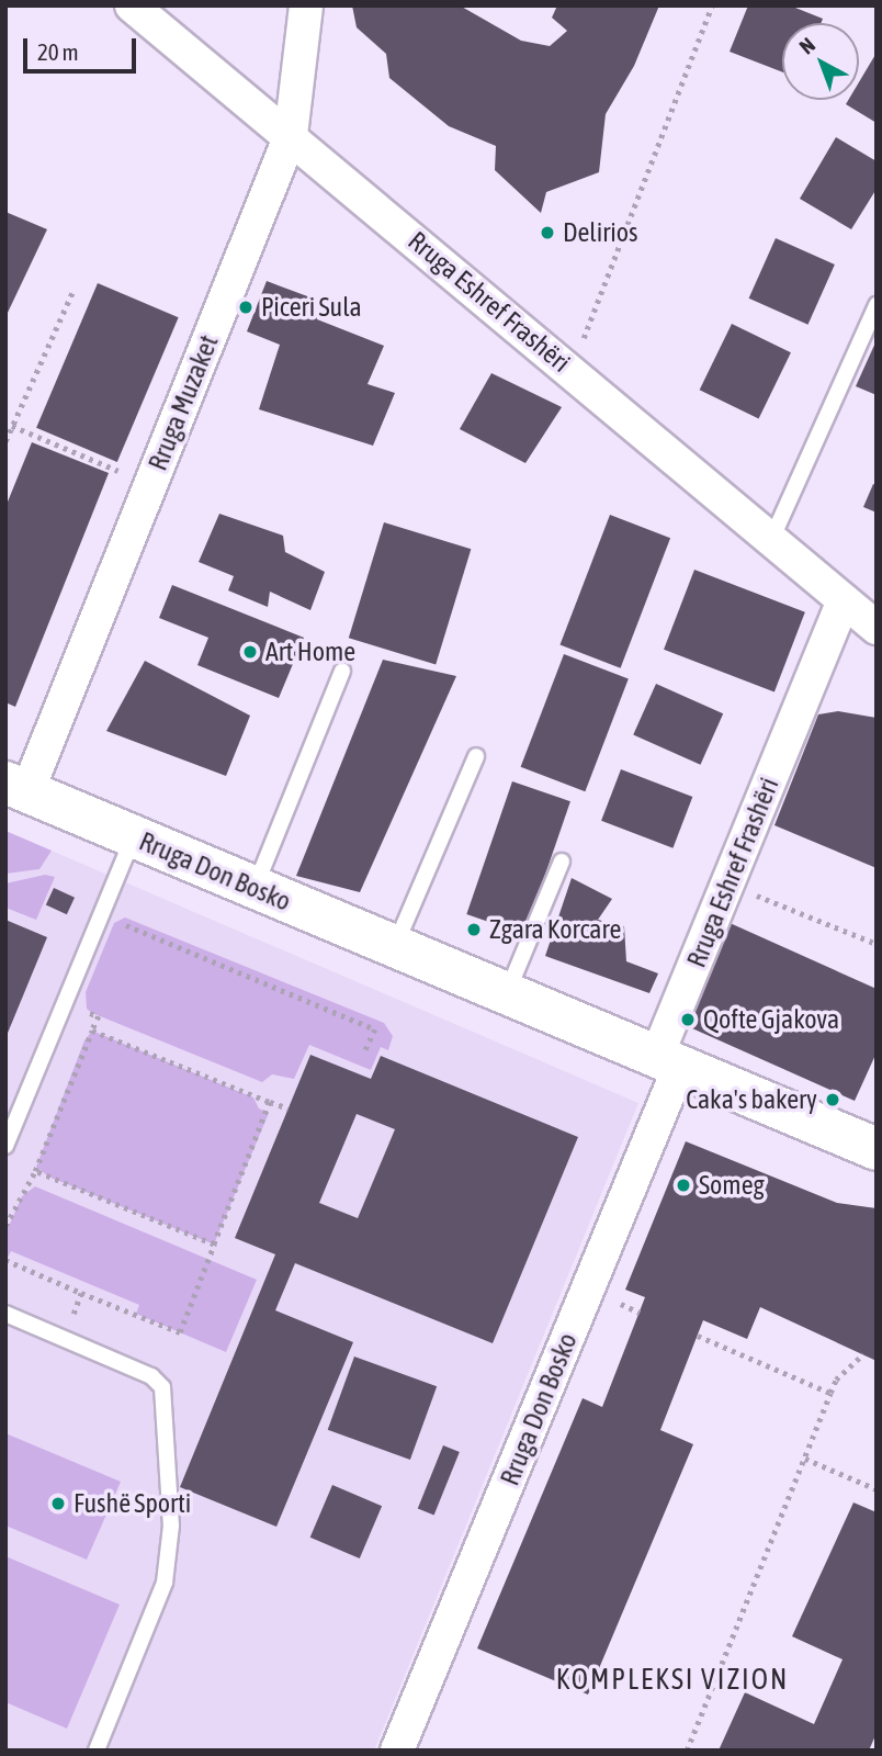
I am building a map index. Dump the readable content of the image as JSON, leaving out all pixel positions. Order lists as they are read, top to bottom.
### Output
{
  "streets": {
    "main road": ["Rruga Don Bosko"],
    "street": ["Rruga Eshref Frashëri", "Rruga Muzaket"]
  },
  "crossings": [
    ["Rruga Eshref Frashëri", "Rruga Muzaket"],
    ["Rruga Eshref Frashëri", "Rruga Don Bosko"],
    ["Rruga Muzaket", "Rruga Don Bosko"]
  ],
  "districts": ["KOMPLEKSI VIZION"],
  "places": [
    "Delirios",
    "Piceri Sula",
    "Art Home",
    "Zgara Korcare",
    "Qofte Gjakova",
    "Caka's bakery",
    "Someg",
    "Fushë Sporti"
  ],
  "scale_bar": "20 m",
  "north": "top left"
}
